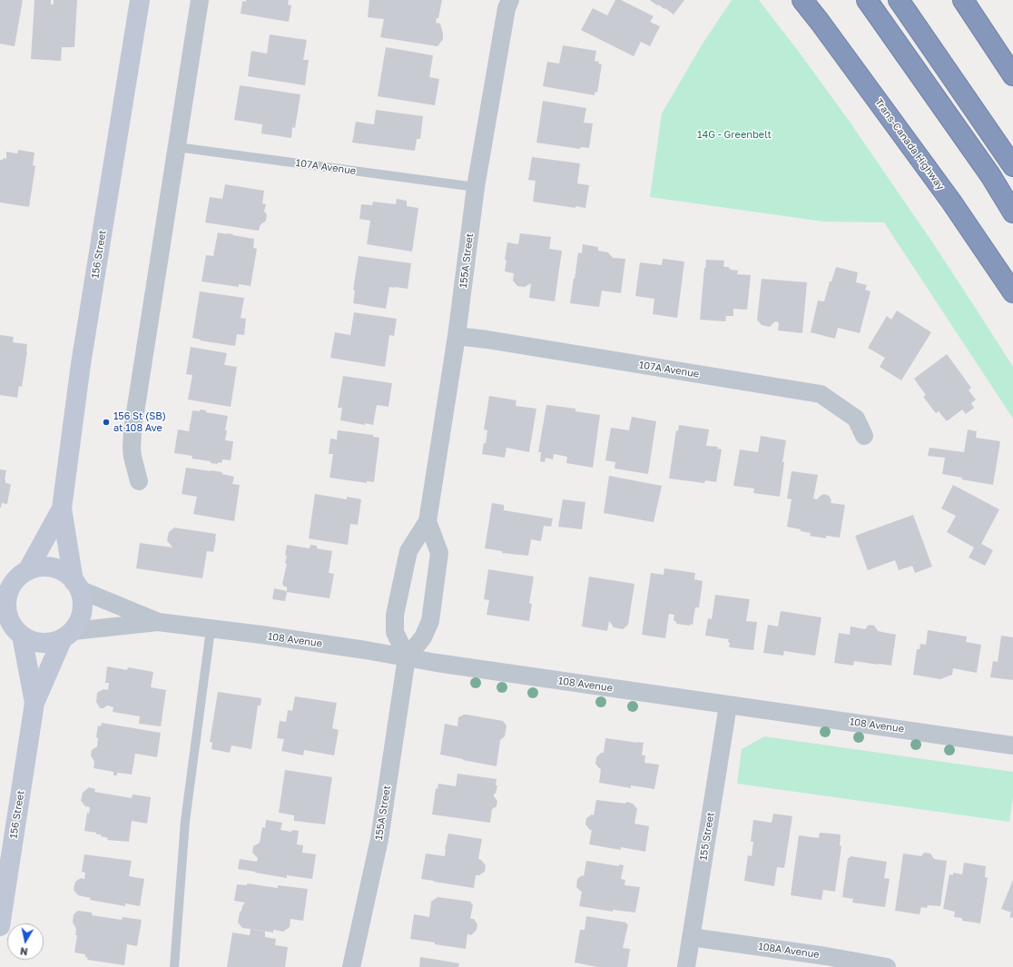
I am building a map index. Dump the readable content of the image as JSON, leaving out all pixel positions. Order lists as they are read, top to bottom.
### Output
{
  "streets": {
    "highway": ["Trans-Canada Highway"],
    "street": [
      "107A Avenue",
      "156 Street",
      "155A Street",
      "108 Avenue",
      "155 Street",
      "108A Avenue"
    ]
  },
  "crossings": [
    ["107A Avenue", "155A Street"],
    ["156 Street", "108 Avenue"],
    ["155A Street", "108 Avenue"],
    ["108 Avenue", "155 Street"],
    ["155 Street", "108A Avenue"]
  ],
  "parks": ["14G - Greenbelt"],
  "places": ["156 St (SB) at 108 Ave"],
  "north": "bottom"
}
